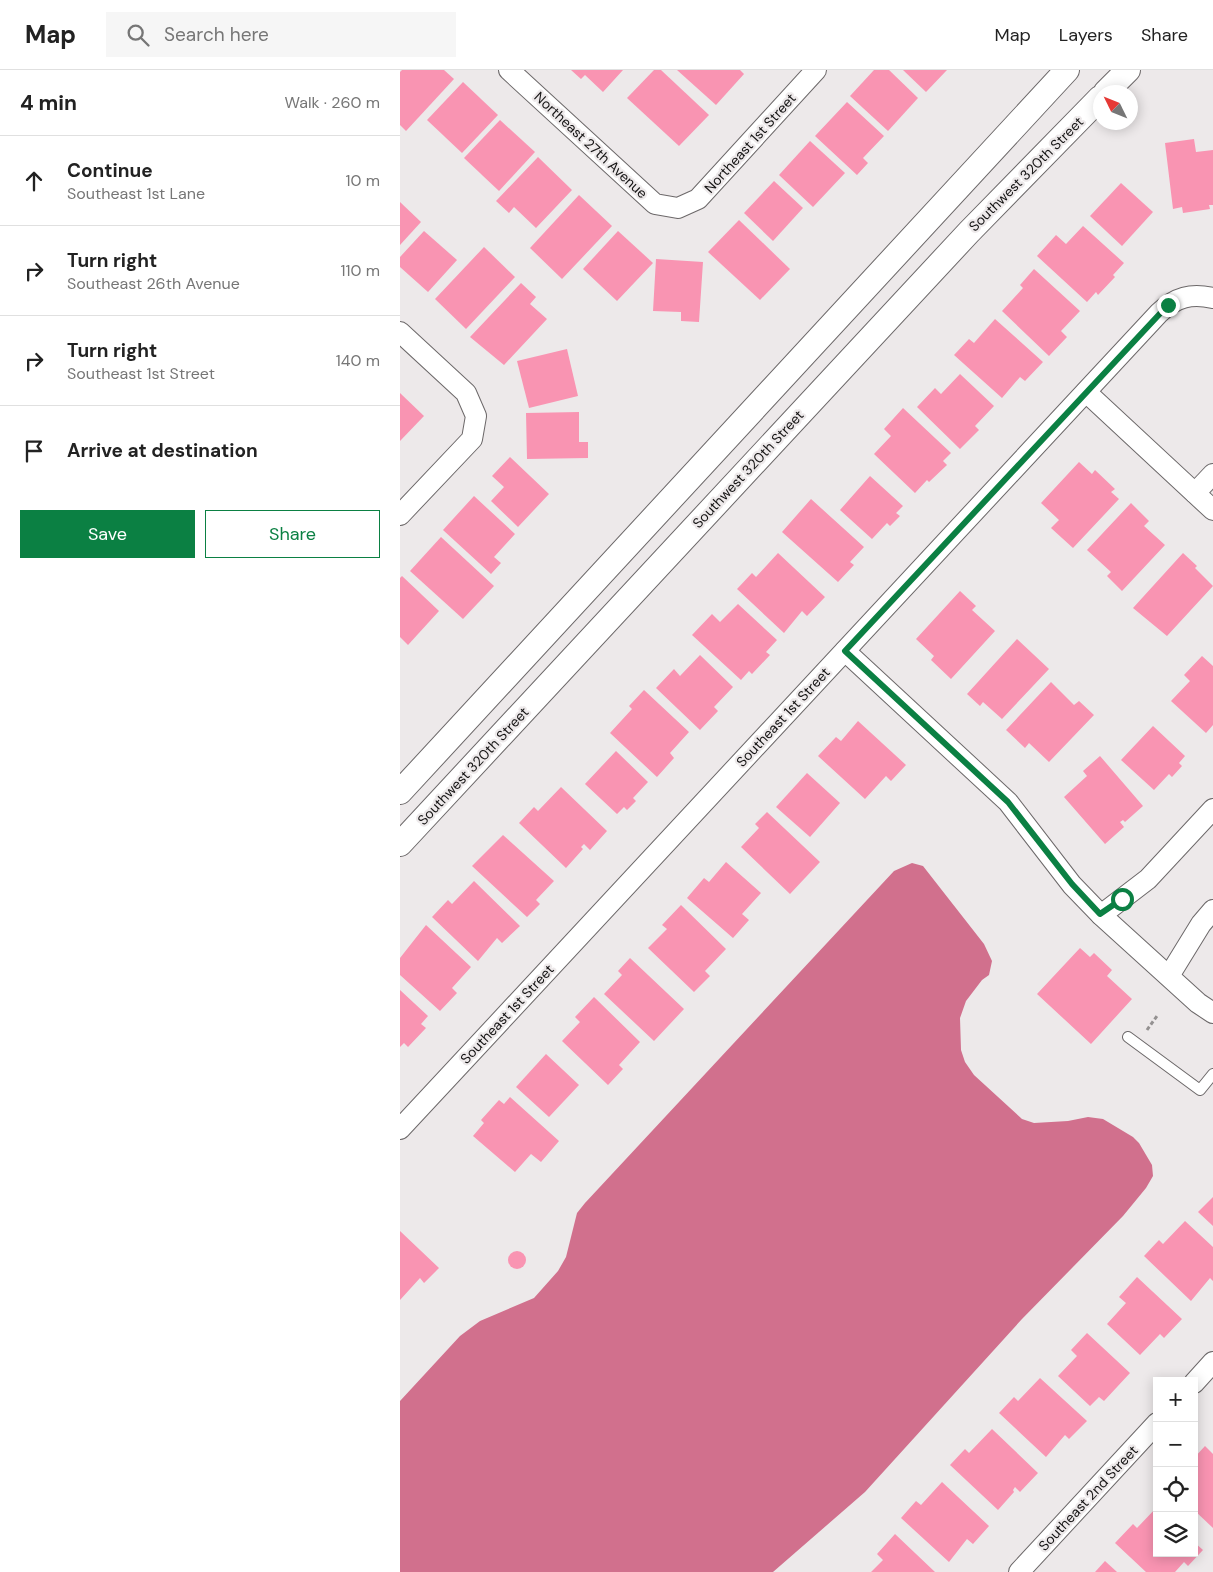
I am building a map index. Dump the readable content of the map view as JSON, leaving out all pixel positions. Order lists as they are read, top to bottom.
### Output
{
  "streets": {
    "street": [
      "Northeast 1st Street",
      "Northeast 27th Avenue",
      "Southwest 320th Street",
      "Southeast 1st Street",
      "Southeast 2nd Street"
    ]
  },
  "crossings": [
    ["Northeast 1st Street", "Northeast 27th Avenue"]
  ],
  "north": "top left",
  "page": {
    "header": "Map",
    "search": "Search here",
    "nav": ["Map", "Layers", "Share"],
    "heading": ["4 min", "Walk · 260 m"],
    "list": [
      ["Continue", "Southeast 1st Lane", "10 m"],
      ["Turn right", "Southeast 26th Avenue", "110 m"],
      ["Turn right", "Southeast 1st Street", "140 m"],
      "Arrive at destination"
    ],
    "buttons": ["Save", "Share"],
    "map_buttons": ["+", "−"]
  }
}
